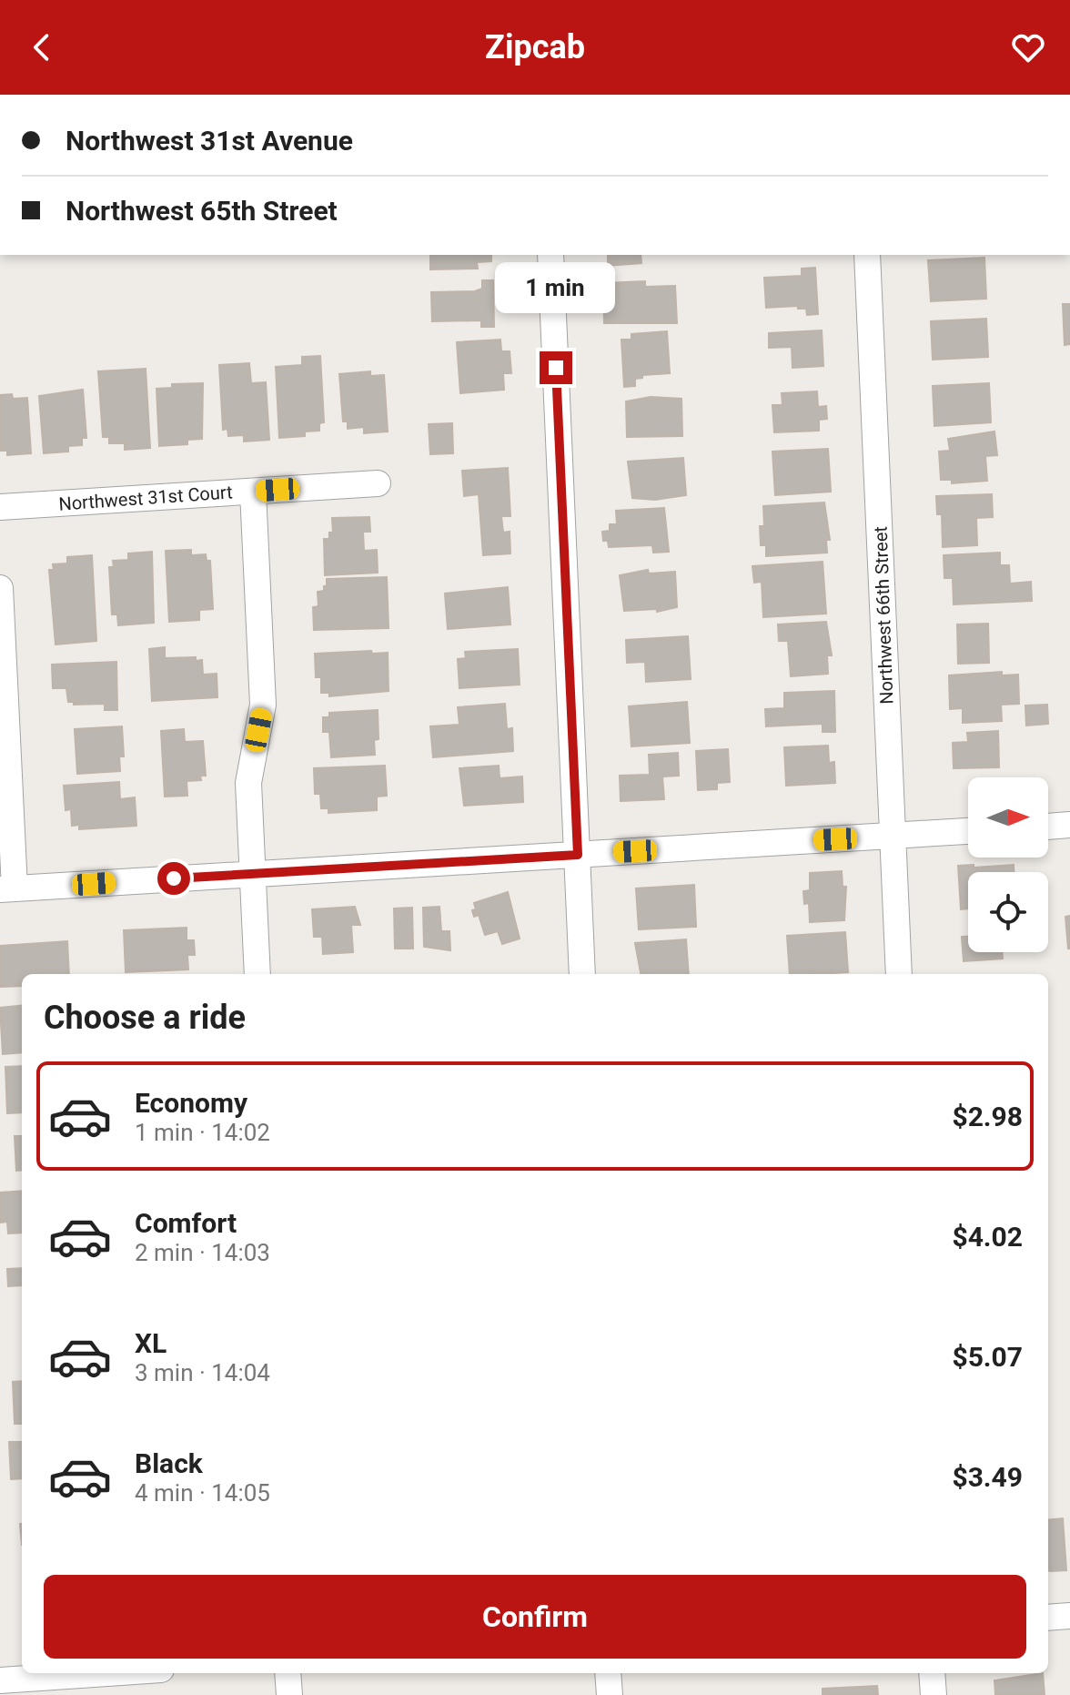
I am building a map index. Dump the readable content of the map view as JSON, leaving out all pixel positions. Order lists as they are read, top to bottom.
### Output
{
  "streets": {
    "street": ["Northwest 31st Court", "Northwest 66th Street"]
  },
  "north": "right",
  "page": {
    "header": "Zipcab",
    "banner": ["Northwest 31st Avenue", "Northwest 65th Street"],
    "bubble": "1 min",
    "heading": "Choose a ride",
    "list": [
      {
        "name": "Economy",
        "note": "1 min · 14:02",
        "value": "$2.98"
      },
      {
        "name": "Comfort",
        "note": "2 min · 14:03",
        "value": "$4.02"
      },
      {
        "name": "XL",
        "note": "3 min · 14:04",
        "value": "$5.07"
      },
      {
        "name": "Black",
        "note": "4 min · 14:05",
        "value": "$3.49"
      }
    ],
    "buttons": "Confirm"
  }
}
